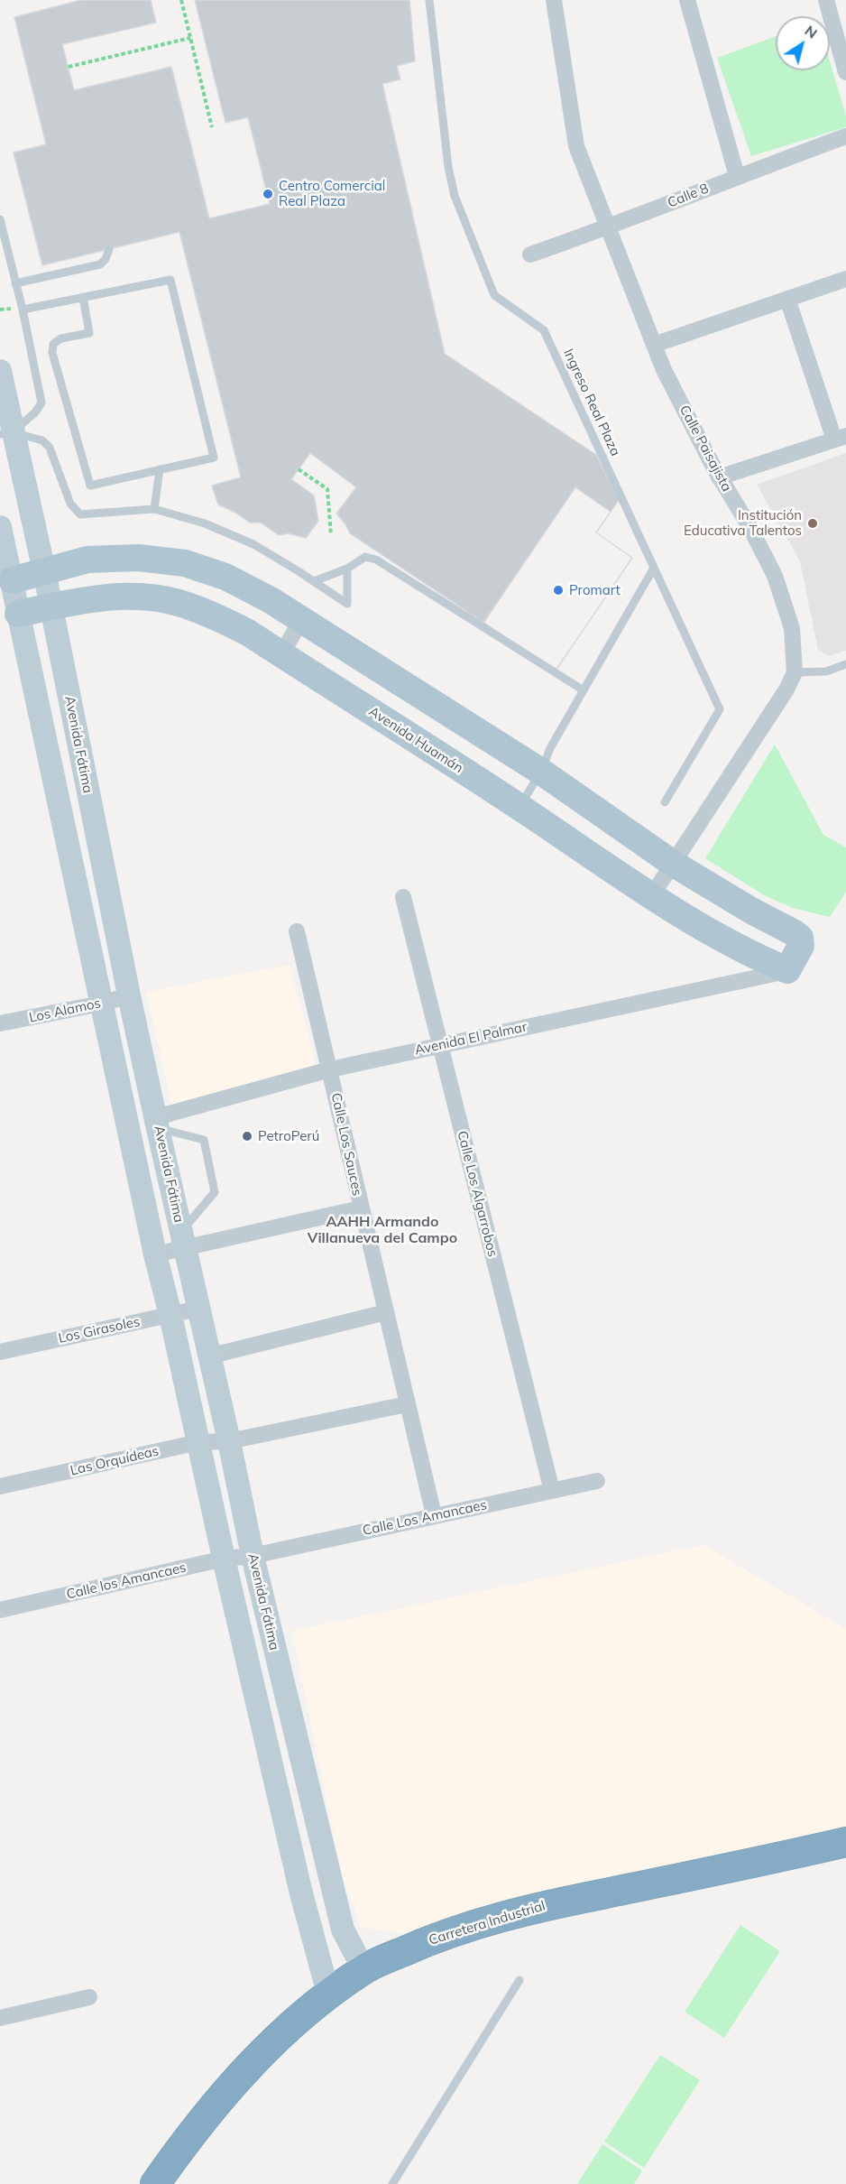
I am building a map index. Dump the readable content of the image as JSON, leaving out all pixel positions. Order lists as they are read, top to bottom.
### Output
{
  "streets": {
    "highway": ["Carretera Industrial"],
    "main road": ["Avenida Huamán", "Avenida Fátima"],
    "street": [
      "Calle 8",
      "Calle Paisajista",
      "Los Alamos",
      "Avenida El Palmar",
      "Calle Los Sauces",
      "Calle Los Algarrobos",
      "Los Girasoles",
      "Las Orquídeas",
      "Calle Los Amancaes",
      "Calle los Amancaes"
    ],
    "lane": ["Ingreso Real Plaza"]
  },
  "crossings": [
    ["Calle 8", "Calle Paisajista"],
    ["Calle Paisajista", "Avenida Huamán"],
    ["Avenida Huamán", "Avenida Fátima"],
    ["Avenida Huamán", "Avenida El Palmar"],
    ["Avenida Fátima", "Los Alamos"],
    ["Avenida Fátima", "Avenida El Palmar"],
    ["Avenida Fátima", "Los Girasoles"],
    ["Avenida Fátima", "Las Orquídeas"],
    ["Avenida Fátima", "Calle Los Amancaes"],
    ["Avenida Fátima", "Calle los Amancaes"],
    ["Avenida Fátima", "Carretera Industrial"],
    ["Avenida El Palmar", "Calle Los Sauces"],
    ["Avenida El Palmar", "Calle Los Algarrobos"],
    ["Calle Los Sauces", "Las Orquídeas"],
    ["Calle Los Sauces", "Calle Los Amancaes"],
    ["Calle Los Algarrobos", "Calle Los Amancaes"],
    ["Calle Los Amancaes", "Calle los Amancaes"]
  ],
  "districts": ["AAHH Armando Villanueva del Campo"],
  "places": [
    "Centro Comercial Real Plaza",
    "Institución Educativa Talentos",
    "Promart",
    "PetroPerú"
  ],
  "north": "top right"
}
